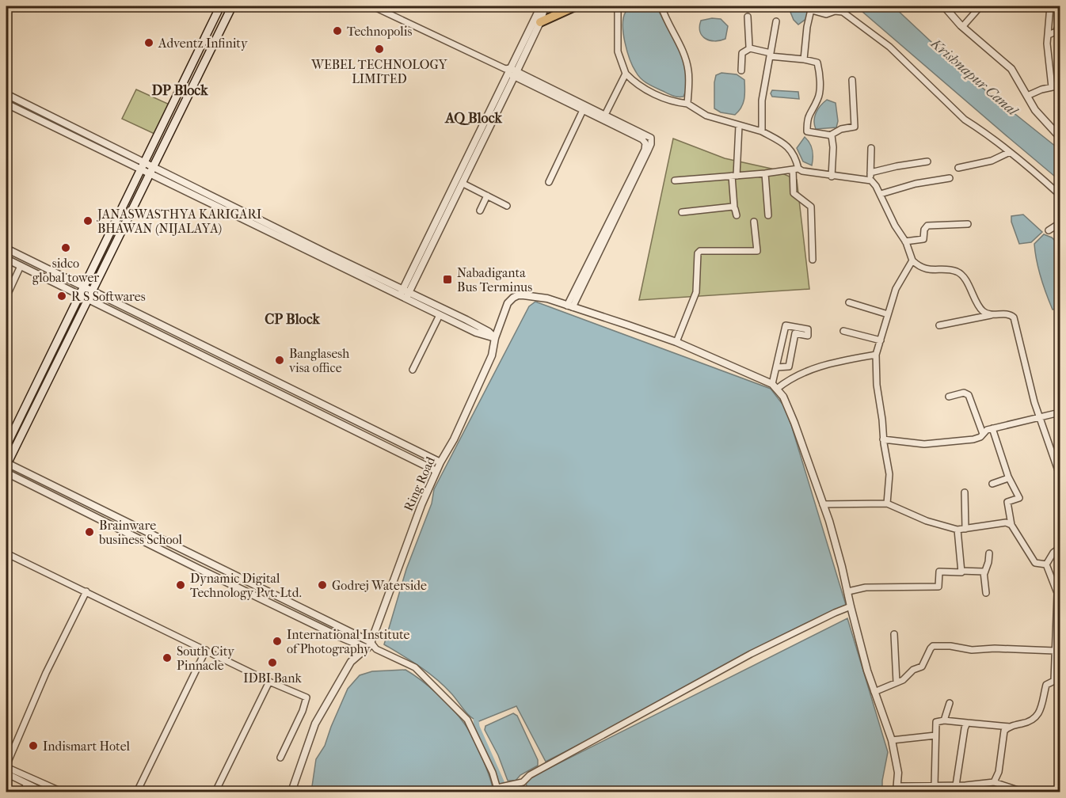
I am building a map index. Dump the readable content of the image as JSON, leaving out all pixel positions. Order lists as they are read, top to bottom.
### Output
{
  "streets": {
    "street": ["Ring Road"]
  },
  "districts": ["DP Block", "AQ Block", "CP Block"],
  "water": ["Krishnapur Canal"],
  "places": {
    "other": [
      "Technopolis",
      "Adventz Infinity",
      "WEBEL TECHNOLOGY LIMITED",
      "JANASWASTHYA KARIGARI BHAWAN (NIJALAYA)",
      "sidco global tower",
      "R S Softwares",
      "Banglasesh visa office",
      "Brainware business School",
      "Dynamic Digital Technology Pvt. Ltd.",
      "Godrej Waterside",
      "International Institute of Photography",
      "South City Pinnacle",
      "IDBI Bank",
      "Indismart Hotel"
    ],
    "transit": ["Nabadiganta Bus Terminus"]
  }
}
